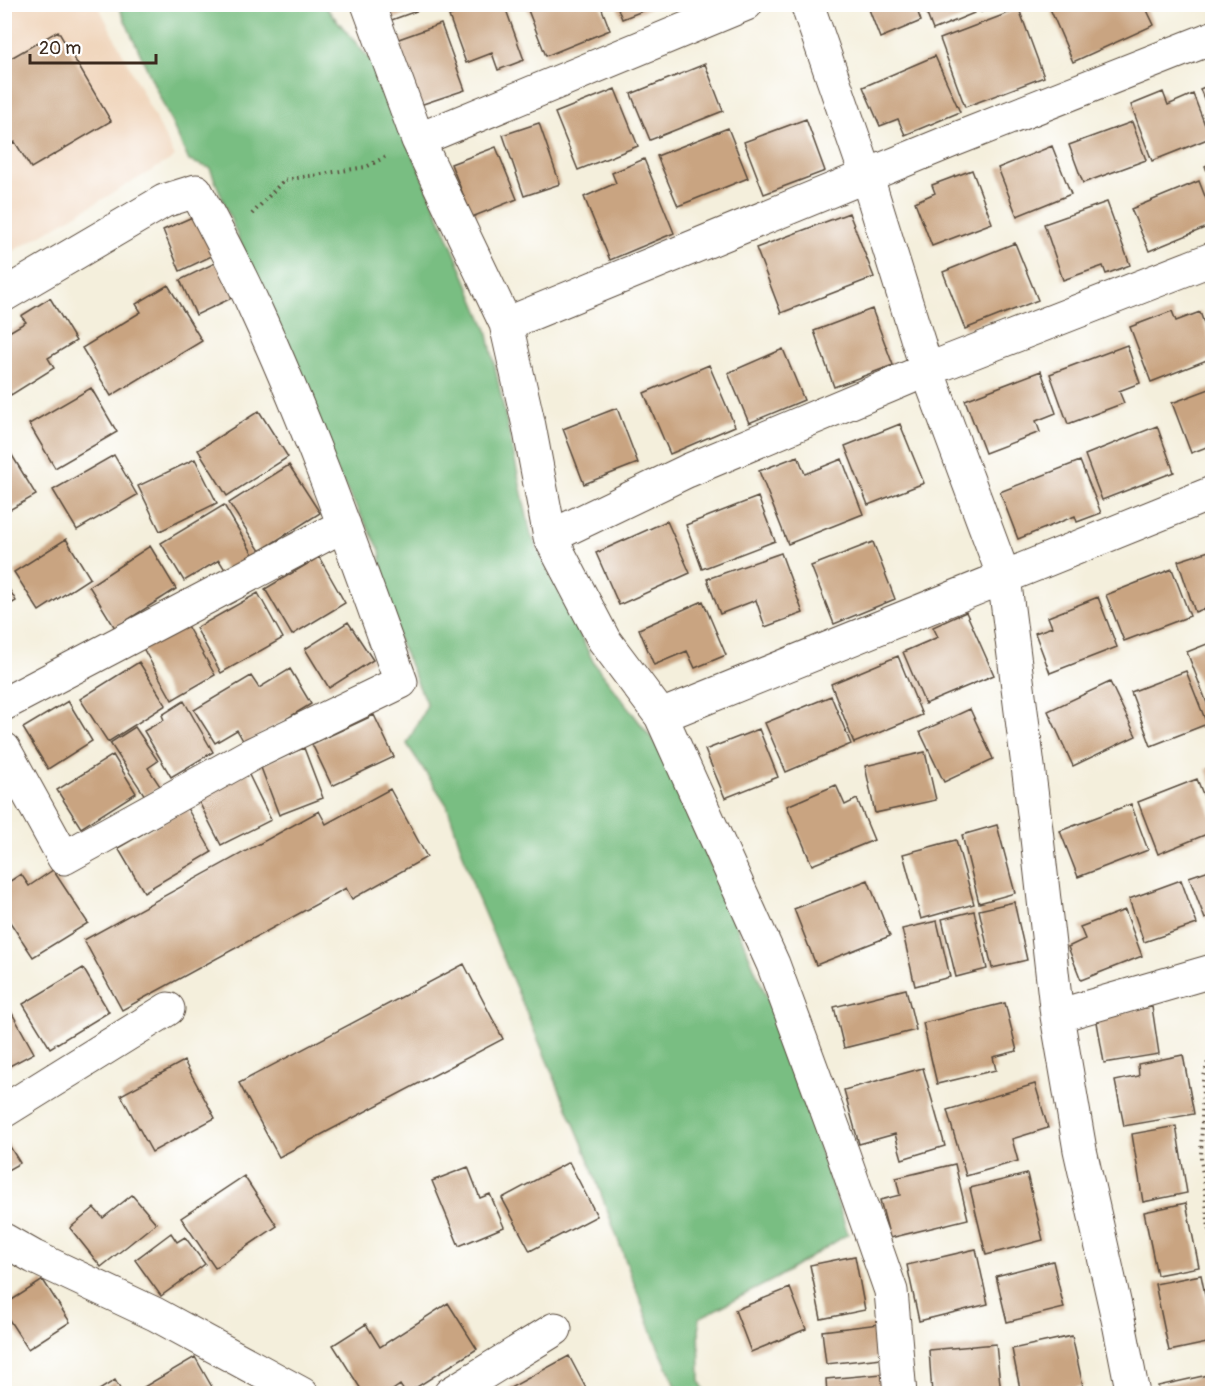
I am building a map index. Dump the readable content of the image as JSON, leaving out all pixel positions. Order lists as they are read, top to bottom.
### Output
{
  "scale_bar": "20 m"
}
